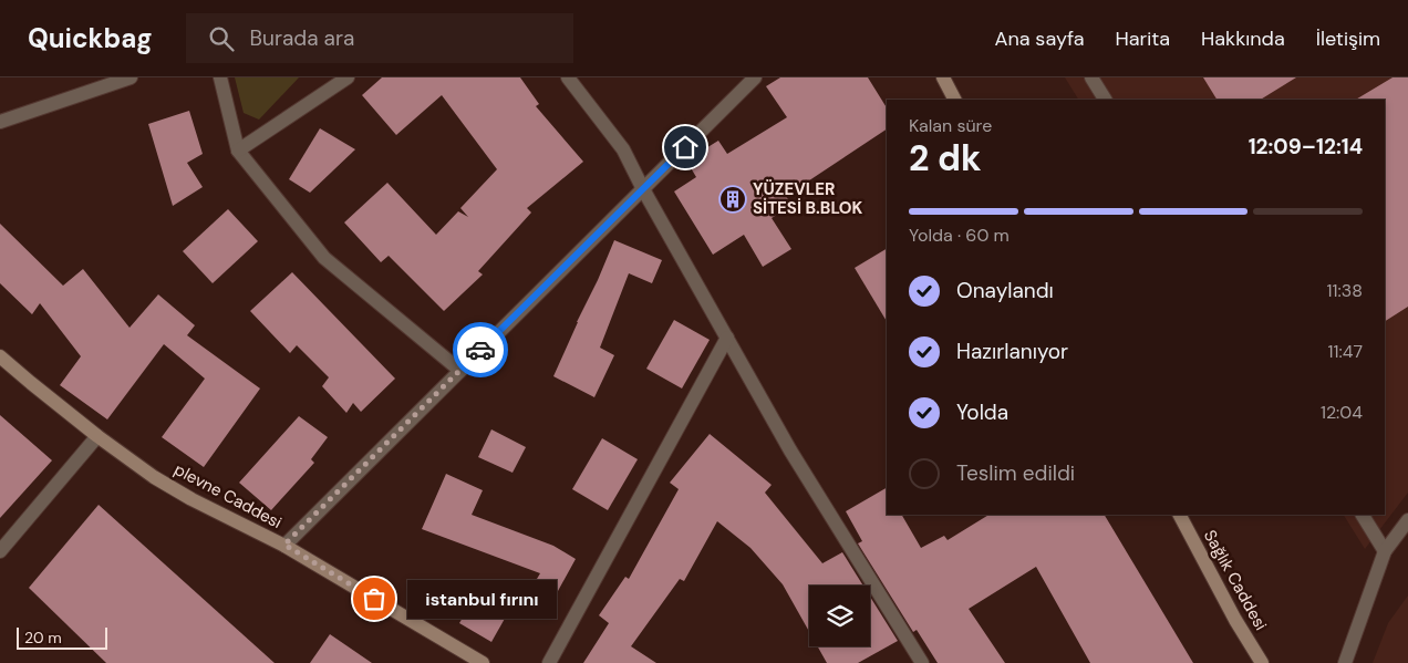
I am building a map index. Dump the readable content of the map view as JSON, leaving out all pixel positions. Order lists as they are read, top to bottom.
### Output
{
  "streets": {
    "street": ["plevne Caddesi", "Sağlık Caddesi"]
  },
  "places": {
    "building": ["YÜZEVLER SİTESİ B.BLOK"],
    "other": ["istanbul fırını"]
  },
  "scale_bar": "20 m",
  "page": {
    "header": "Quickbag",
    "search": "Burada ara",
    "nav": [
      "Ana sayfa",
      "Harita",
      "Hakkında",
      "İletişim"
    ],
    "heading": ["2 dk", "Kalan süre", "12:09–12:14"],
    "bar": "Yolda · 60 m",
    "list": [
      ["Onaylandı", "11:38"],
      ["Hazırlanıyor", "11:47"],
      ["Yolda", "12:04"],
      "Teslim edildi"
    ],
    "bubble": "istanbul fırını",
    "scale": "20 m"
  }
}
